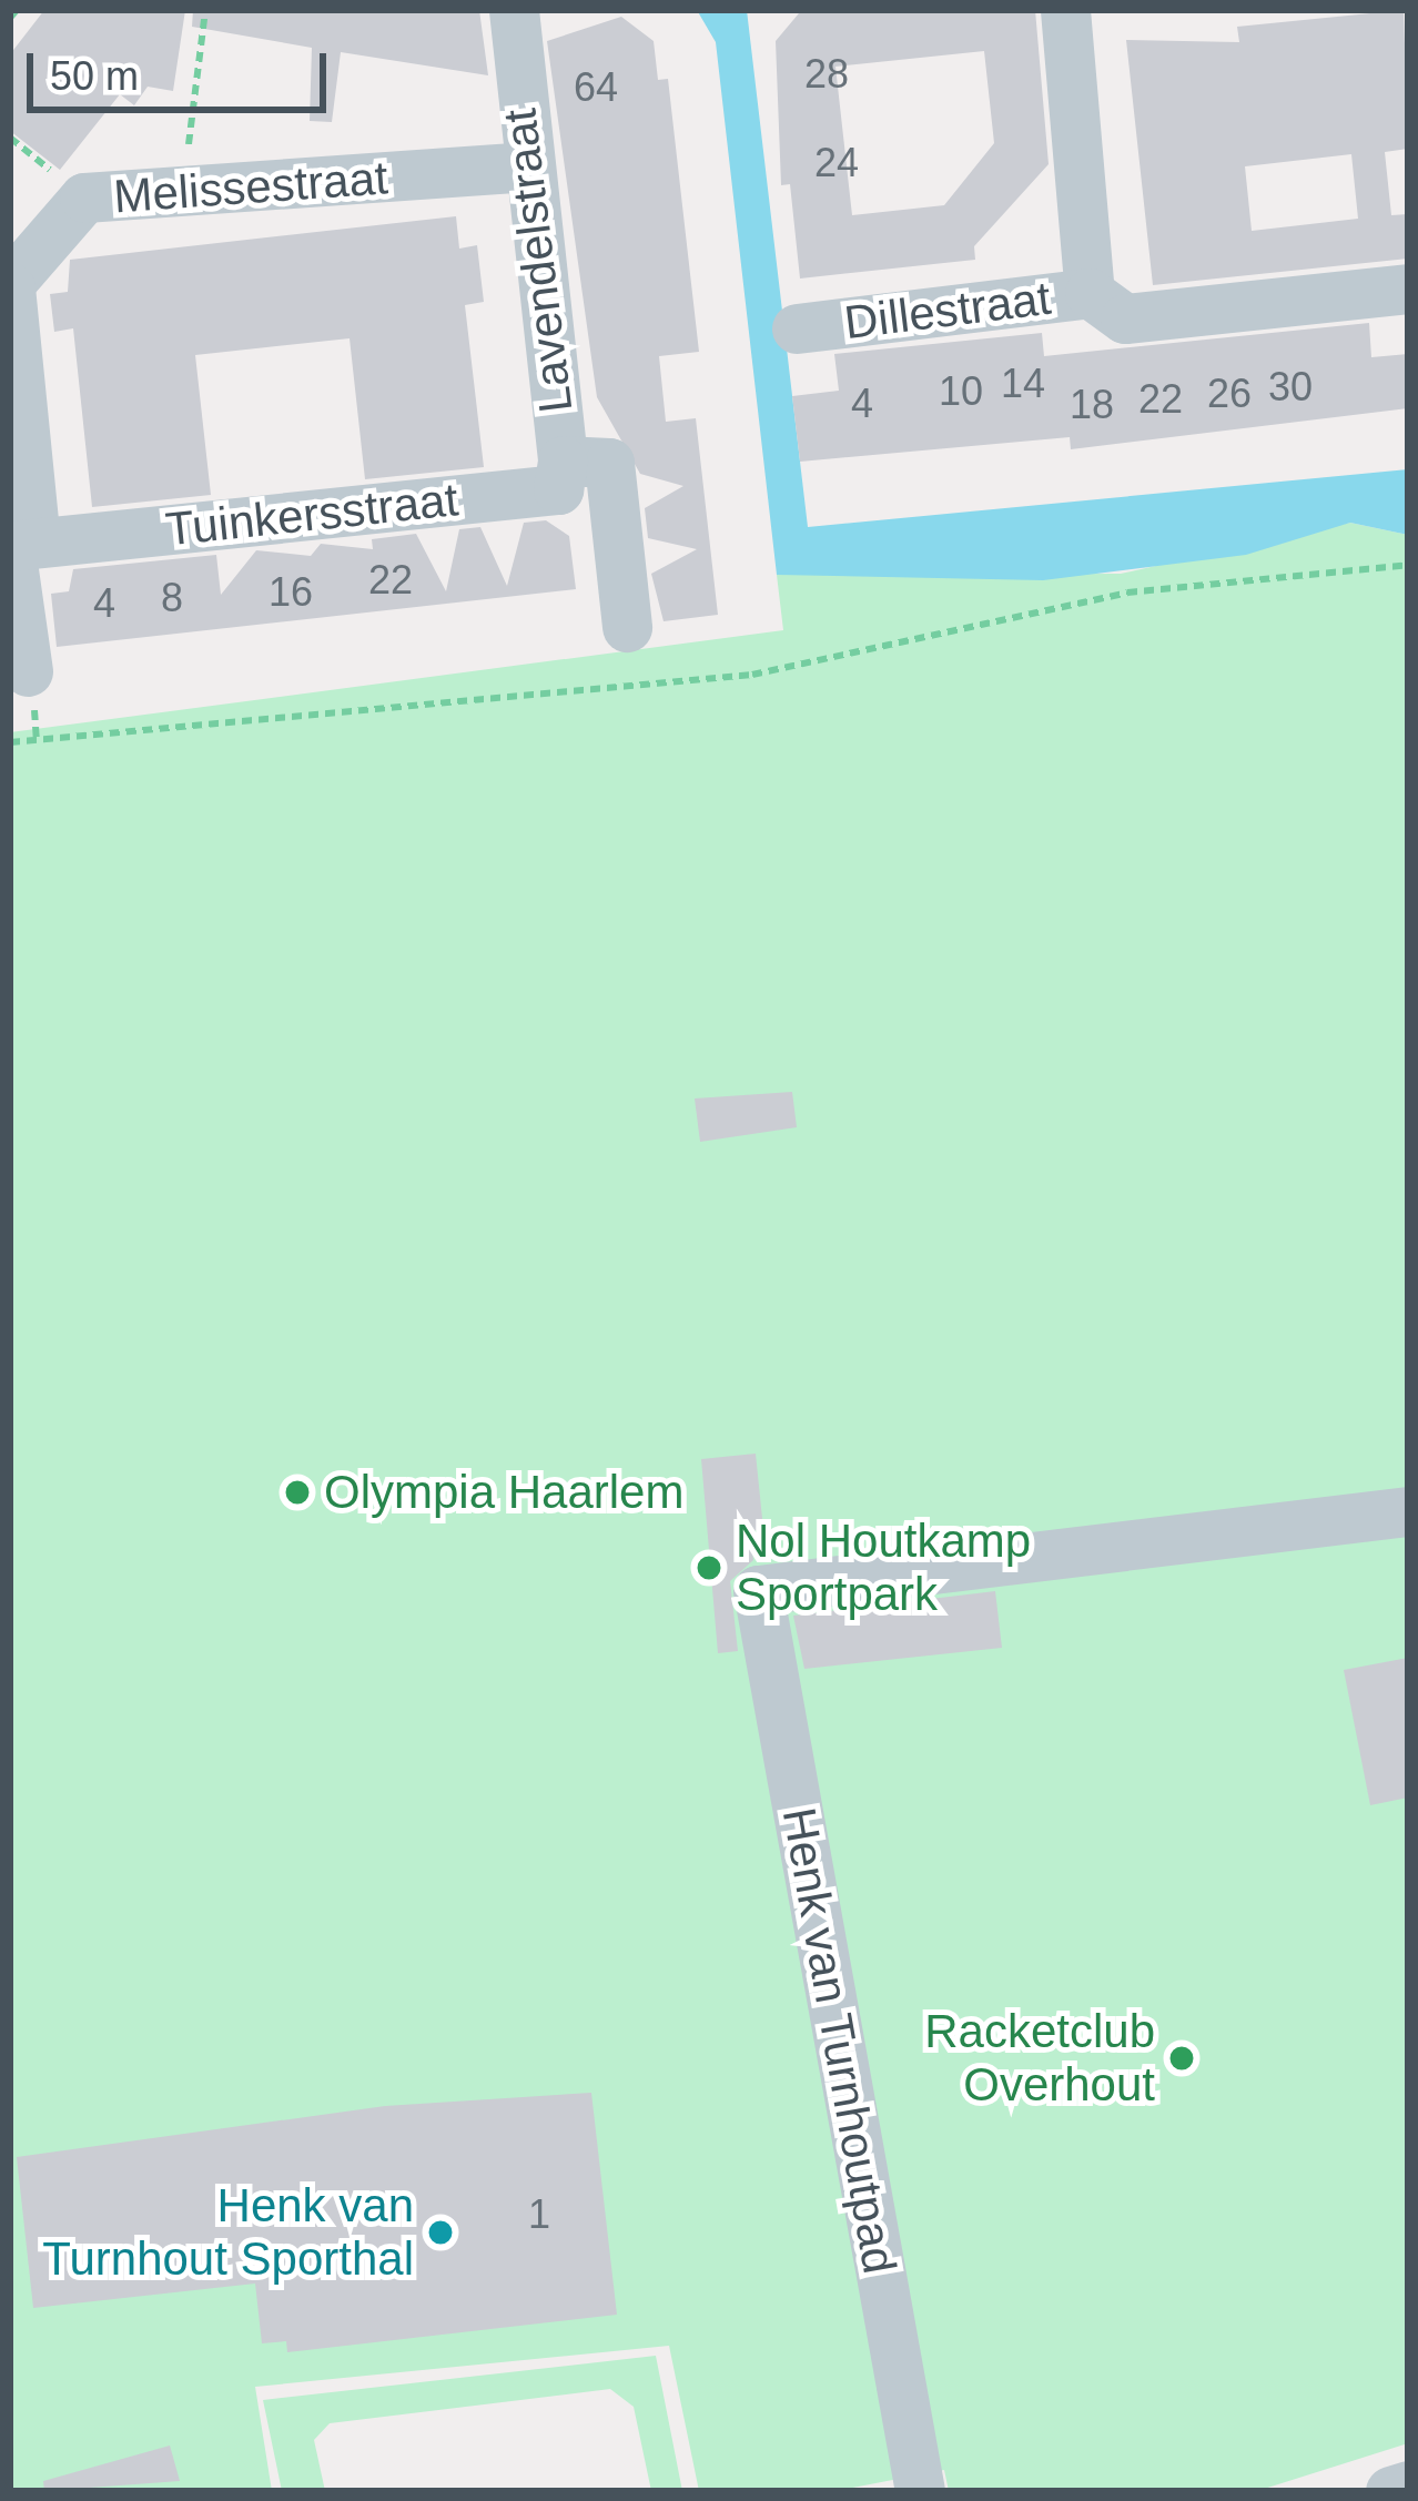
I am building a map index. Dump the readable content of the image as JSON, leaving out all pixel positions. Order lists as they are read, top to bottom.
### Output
{
  "streets": {
    "street": [
      "Melissestraat",
      "Lavendelstraat",
      "Dillestraat",
      "Tuinkersstraat",
      "Henk van Turnhoutpad"
    ]
  },
  "crossings": [
    ["Melissestraat", "Lavendelstraat"],
    ["Melissestraat", "Tuinkersstraat"],
    ["Lavendelstraat", "Tuinkersstraat"]
  ],
  "places": [
    "Olympia Haarlem",
    "Nol Houtkamp Sportpark",
    "Racketclub Overhout",
    "Henk van Turnhout Sporthal"
  ],
  "house_numbers": [
    "28",
    "64",
    "24",
    "14",
    "30",
    "10",
    "26",
    "22",
    "4",
    "18",
    "22",
    "16",
    "8",
    "4",
    "1"
  ],
  "scale_bar": "50 m"
}
